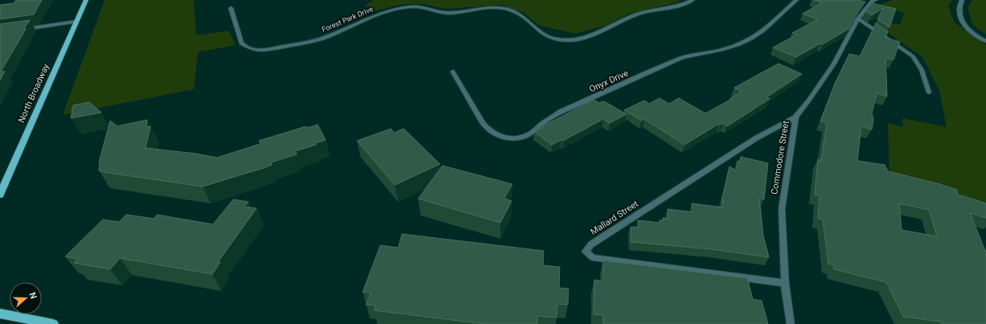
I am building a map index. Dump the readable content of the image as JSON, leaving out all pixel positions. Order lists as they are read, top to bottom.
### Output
{
  "streets": {
    "main road": ["North Broadway"],
    "street": [
      "Forest Park Drive",
      "Onyx Drive",
      "Commodore Street",
      "Mallard Street"
    ]
  },
  "crossings": [
    ["Commodore Street", "Mallard Street"]
  ],
  "north": "right"
}
